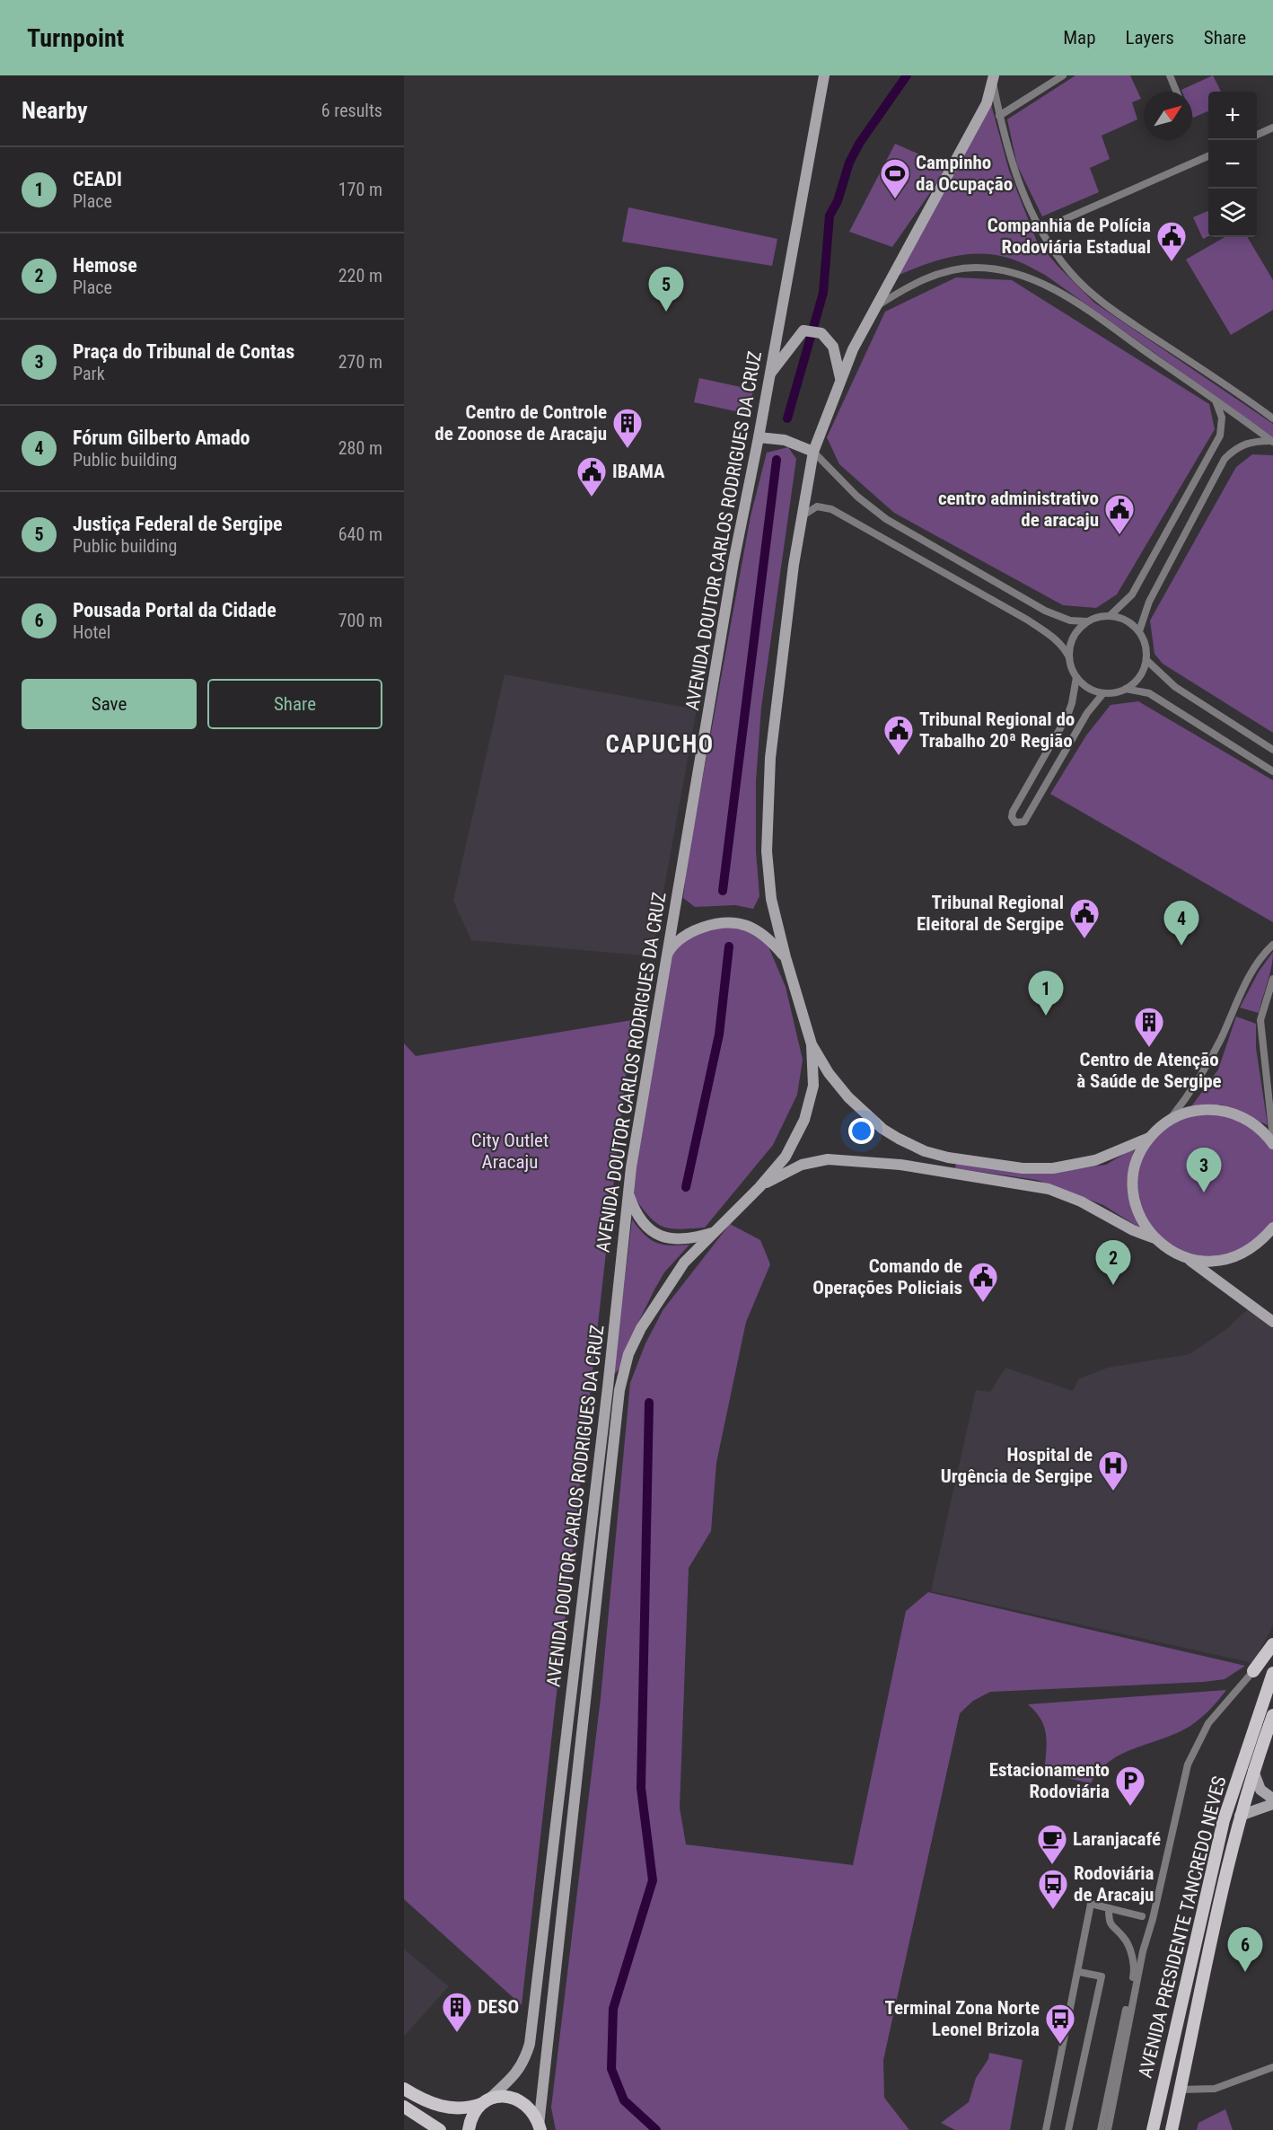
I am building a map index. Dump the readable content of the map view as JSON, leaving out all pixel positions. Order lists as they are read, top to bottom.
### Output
{
  "streets": {
    "main road": ["AVENIDA DOUTOR CARLOS RODRIGUES DA CRUZ", "AVENIDA PRESIDENTE TANCREDO NEVES"]
  },
  "districts": ["CAPUCHO"],
  "parks": ["City Outlet Aracaju"],
  "places": {
    "sports": ["Campinho da Ocupação"],
    "public building": [
      "Companhia de Polícia Rodoviária Estadual",
      "IBAMA",
      "centro administrativo de aracaju",
      "Tribunal Regional do Trabalho 20ª Região",
      "Tribunal Regional Eleitoral de Sergipe",
      "Comando de Operações Policiais"
    ],
    "building": ["Centro de Controle de Zoonose de Aracaju", "Centro de Atenção à Saúde de Sergipe", "DESO"],
    "hospital": ["Hospital de Urgência de Sergipe"],
    "parking": ["Estacionamento Rodoviária"],
    "cafe": ["Laranjacafé"],
    "bus stop": ["Rodoviária de Aracaju", "Terminal Zona Norte Leonel Brizola"]
  },
  "north": "top right",
  "page": {
    "header": "Turnpoint",
    "nav": ["Map", "Layers", "Share"],
    "heading": ["Nearby", "6 results"],
    "map_buttons": ["+", "−"],
    "list": [
      {
        "mark": "1",
        "name": "CEADI",
        "note": "Place",
        "value": "170 m"
      },
      {
        "mark": "2",
        "name": "Hemose",
        "note": "Place",
        "value": "220 m"
      },
      {
        "mark": "3",
        "name": "Praça do Tribunal de Contas",
        "note": "Park",
        "value": "270 m"
      },
      {
        "mark": "4",
        "name": "Fórum Gilberto Amado",
        "note": "Public building",
        "value": "280 m"
      },
      {
        "mark": "5",
        "name": "Justiça Federal de Sergipe",
        "note": "Public building",
        "value": "640 m"
      },
      {
        "mark": "6",
        "name": "Pousada Portal da Cidade",
        "note": "Hotel",
        "value": "700 m"
      }
    ],
    "pins": [
      "5",
      "4",
      "1",
      "3",
      "2",
      "6"
    ],
    "buttons": ["Save", "Share"]
  }
}
